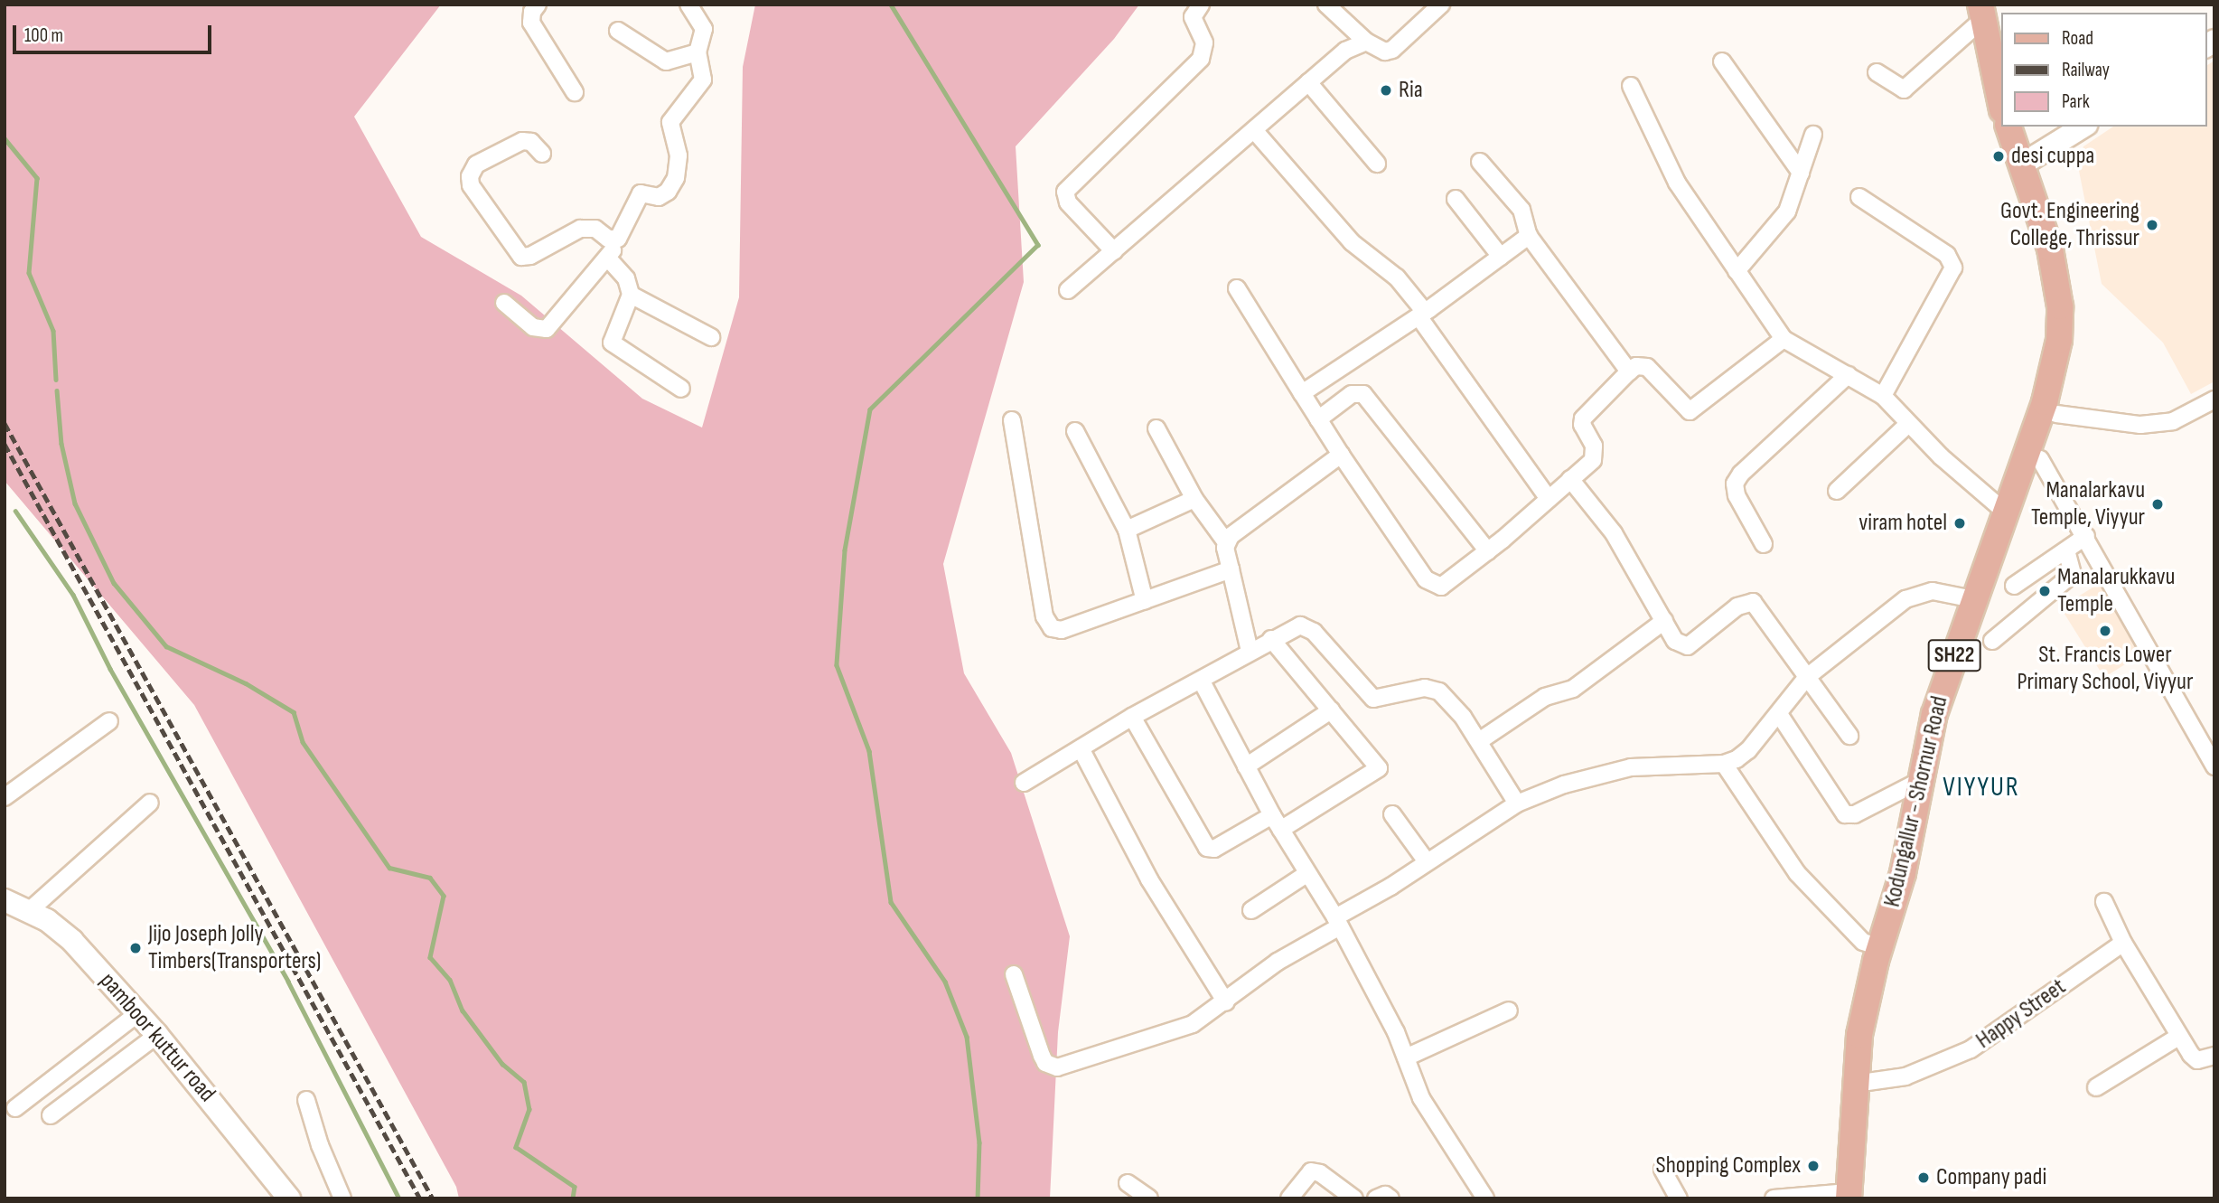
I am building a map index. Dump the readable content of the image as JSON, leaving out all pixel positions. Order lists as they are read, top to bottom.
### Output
{
  "streets": {
    "main road": ["SH22", "Kodungallur - Shornur Road", "pamboor kuttur road"],
    "street": ["Happy Street"]
  },
  "crossings": [
    ["Kodungallur - Shornur Road", "Happy Street"]
  ],
  "districts": ["VIYYUR"],
  "places": [
    "Ria",
    "desi cuppa",
    "Govt. Engineering College, Thrissur",
    "Manalarkavu Temple, Viyyur",
    "viram hotel",
    "Manalarukkavu Temple",
    "St. Francis Lower Primary School, Viyyur",
    "Jijo Joseph Jolly Timbers(Transporters)",
    "Shopping Complex",
    "Company padi"
  ],
  "legend": ["Road", "Railway", "Park"],
  "scale_bar": "100 m"
}
